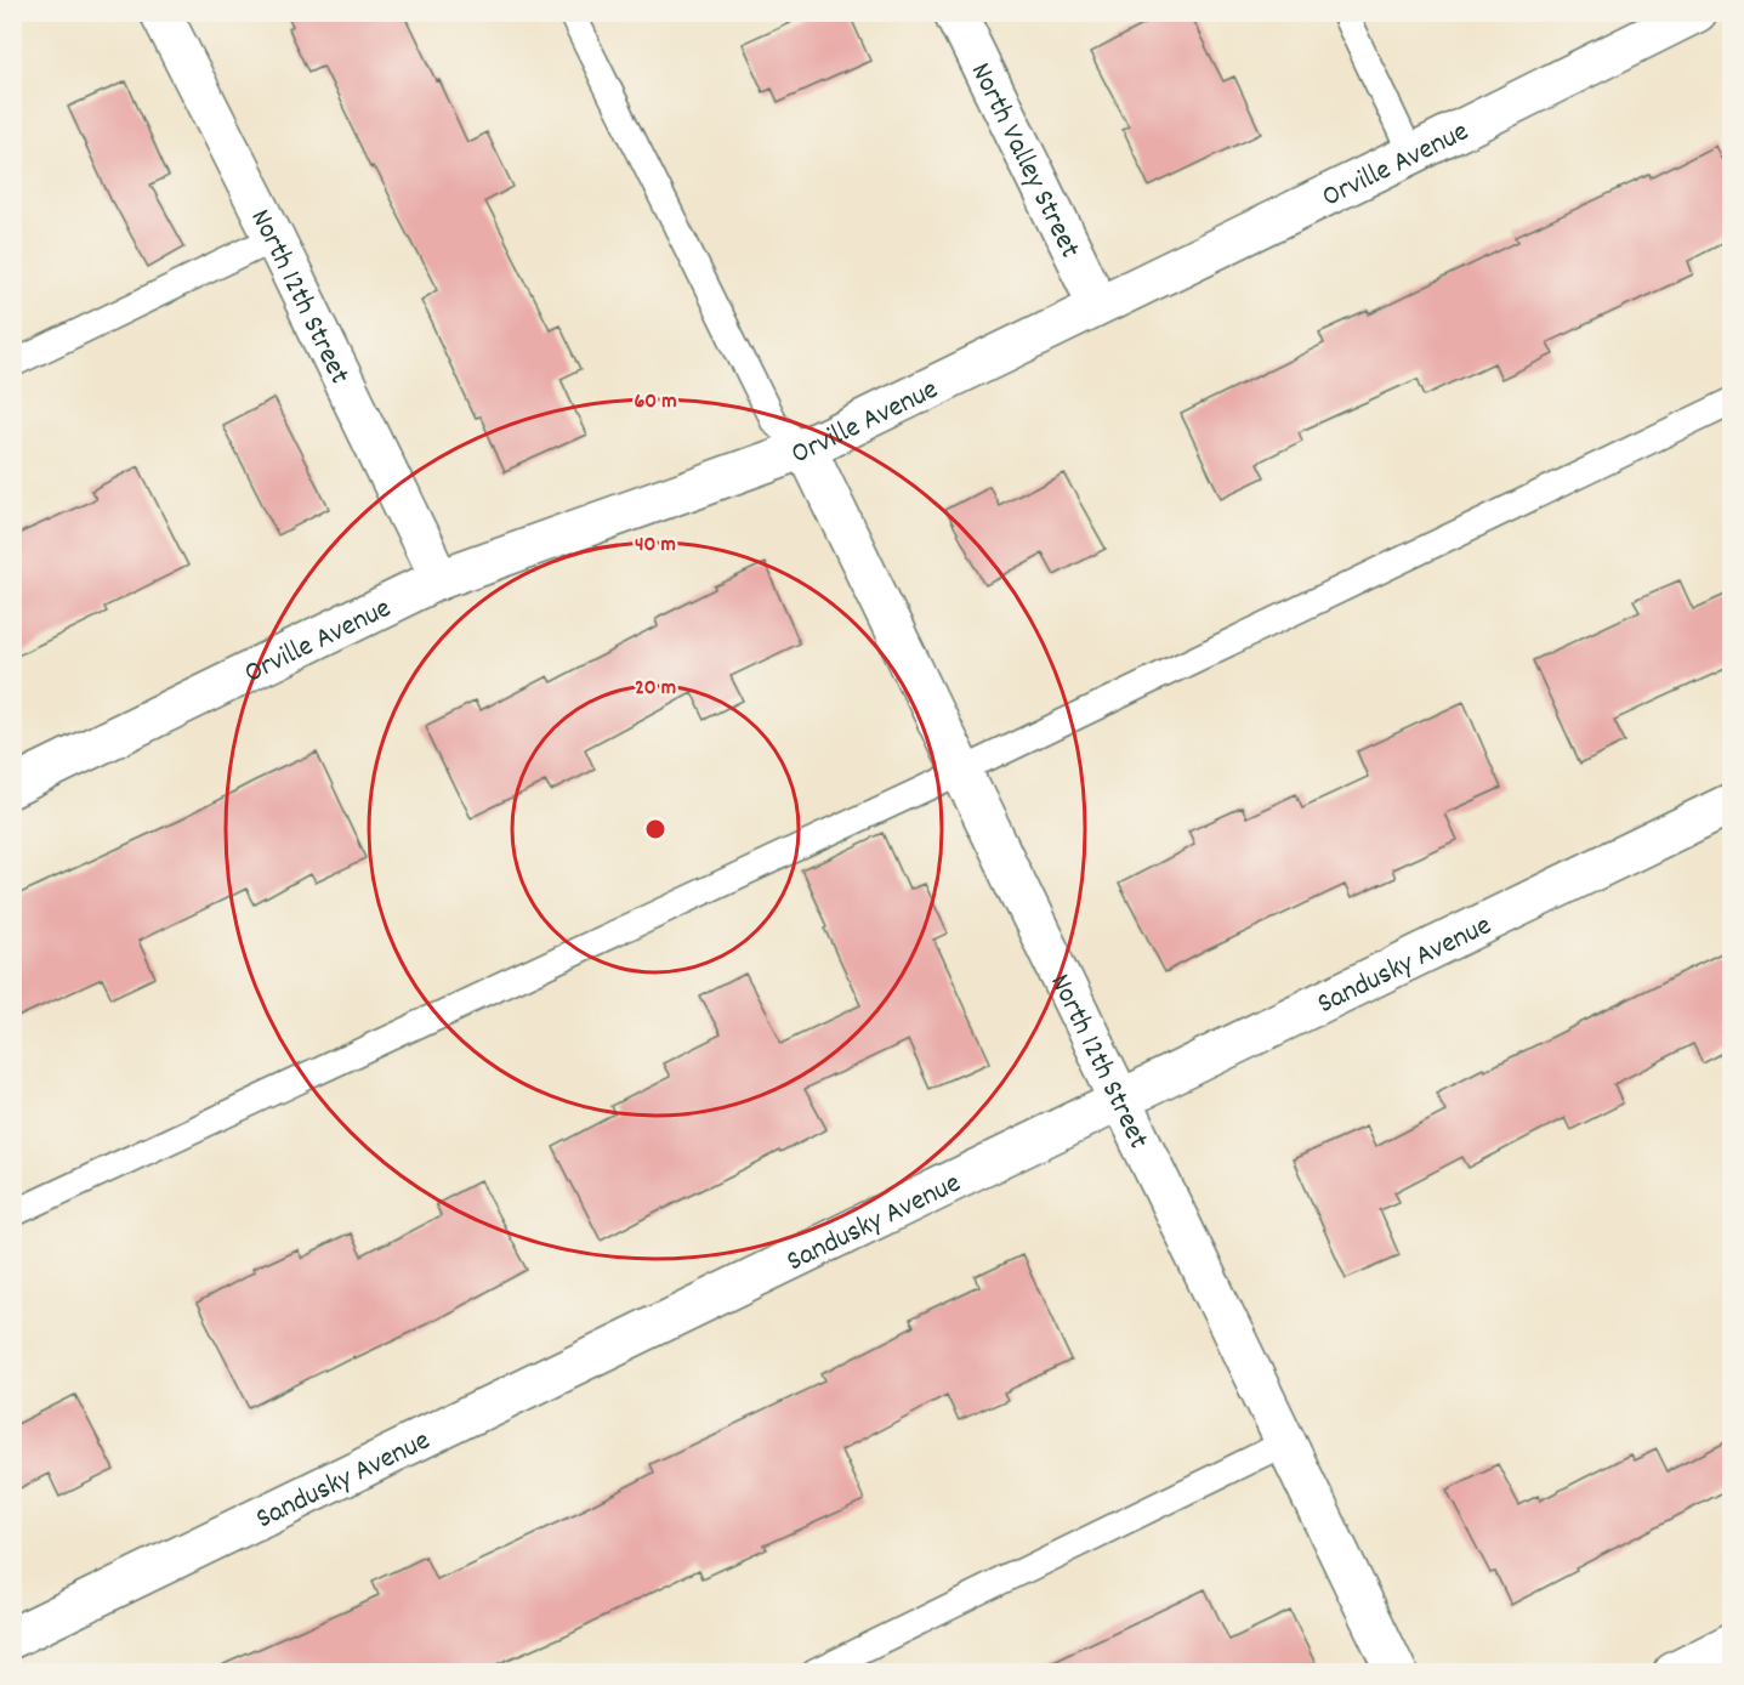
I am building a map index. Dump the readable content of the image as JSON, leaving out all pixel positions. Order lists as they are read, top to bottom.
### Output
{
  "streets": {
    "street": [
      "North Valley Street",
      "Orville Avenue",
      "North 12th Street",
      "Sandusky Avenue"
    ]
  },
  "crossings": [
    ["North Valley Street", "Orville Avenue"],
    ["Orville Avenue", "North 12th Street"],
    ["North 12th Street", "Sandusky Avenue"]
  ],
  "rings": ["60 m", "40 m", "20 m"]
}
